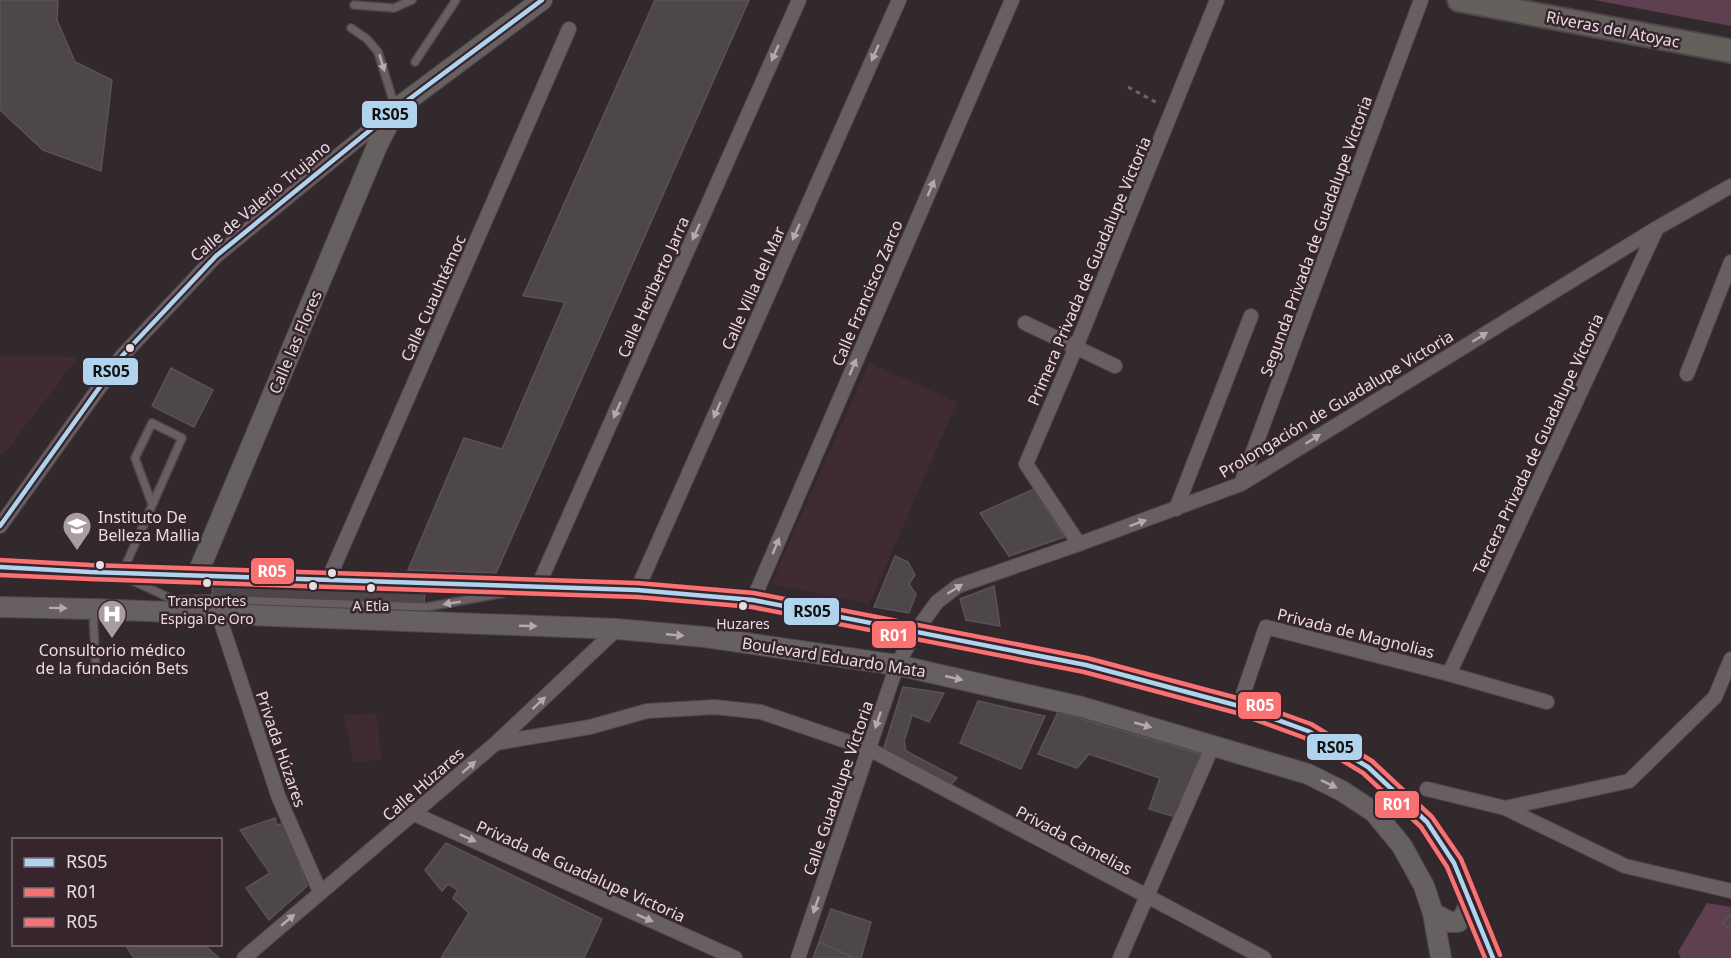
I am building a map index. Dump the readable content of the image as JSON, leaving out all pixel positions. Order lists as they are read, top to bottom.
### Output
{
  "streets": {
    "main road": ["Riveras del Atoyac", "Calle las Flores", "Boulevard Eduardo Mata"],
    "street": [
      "Calle de Valerio Trujano",
      "Segunda Privada de Guadalupe Victoria",
      "Primera Privada de Guadalupe Victoria",
      "Calle Heriberto Jarra",
      "Calle Villa del Mar",
      "Calle Francisco Zarco",
      "Calle Cuauhtémoc",
      "Prolongación de Guadalupe Victoria",
      "Tercera Privada de Guadalupe Victoria",
      "Privada de Magnolias",
      "Privada Húzares",
      "Calle Húzares",
      "Calle Guadalupe Victoria",
      "Privada Camelias",
      "Privada de Guadalupe Victoria"
    ]
  },
  "crossings": [
    ["Calle de Valerio Trujano", "Calle las Flores"],
    ["Segunda Privada de Guadalupe Victoria", "Prolongación de Guadalupe Victoria"],
    ["Primera Privada de Guadalupe Victoria", "Prolongación de Guadalupe Victoria"],
    ["Prolongación de Guadalupe Victoria", "Tercera Privada de Guadalupe Victoria"],
    ["Prolongación de Guadalupe Victoria", "Calle Guadalupe Victoria"],
    ["Tercera Privada de Guadalupe Victoria", "Privada de Magnolias"],
    ["Boulevard Eduardo Mata", "Privada Húzares"],
    ["Boulevard Eduardo Mata", "Calle Húzares"],
    ["Boulevard Eduardo Mata", "Calle Guadalupe Victoria"],
    ["Privada Húzares", "Calle Húzares"],
    ["Calle Húzares", "Privada Camelias"],
    ["Calle Húzares", "Privada de Guadalupe Victoria"],
    ["Calle Guadalupe Victoria", "Privada Camelias"]
  ],
  "one_way": [
    "Calle Heriberto Jarra",
    "Calle Villa del Mar",
    "Calle Francisco Zarco",
    "Prolongación de Guadalupe Victoria",
    "Calle Húzares",
    "Calle Guadalupe Victoria",
    "Privada de Guadalupe Victoria"
  ],
  "places": {
    "school or university": ["Instituto De Belleza Mallia"],
    "other": ["Transportes Espiga De Oro", "A Etla", "Huzares"],
    "hospital": ["Consultorio médico de la fundación Bets"]
  },
  "lines": ["transit line RS05", "transit line R05", "transit line R01"],
  "legend": ["RS05", "R01", "R05"]
}
